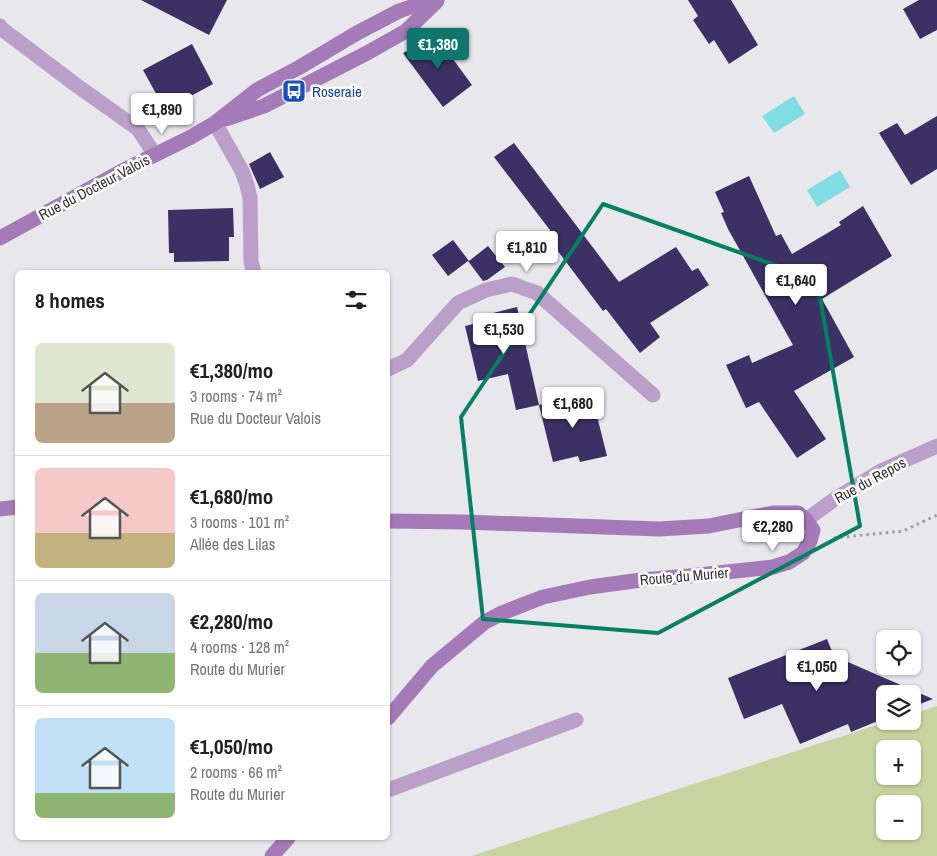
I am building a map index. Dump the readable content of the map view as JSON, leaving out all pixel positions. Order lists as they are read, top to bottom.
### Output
{
  "streets": {
    "street": ["Rue du Docteur Valois", "Rue du Repos", "Route du Murier"]
  },
  "places": {
    "bus stop": ["Roseraie"]
  },
  "page": {
    "price": [
      "€1,380",
      "€1,890",
      "€1,810",
      "€1,640",
      "€1,530",
      "€1,680",
      "€2,280",
      "€1,050"
    ],
    "heading": "8 homes",
    "list": [
      {
        "name": "€1,380/mo",
        "note": "3 rooms · 74 m² · Rue du Docteur Valois"
      },
      {
        "name": "€1,680/mo",
        "note": "3 rooms · 101 m² · Allée des Lilas"
      },
      {
        "name": "€2,280/mo",
        "note": "4 rooms · 128 m² · Route du Murier"
      },
      {
        "name": "€1,050/mo",
        "note": "2 rooms · 66 m² · Route du Murier"
      }
    ],
    "map_buttons": ["+", "−"]
  }
}
